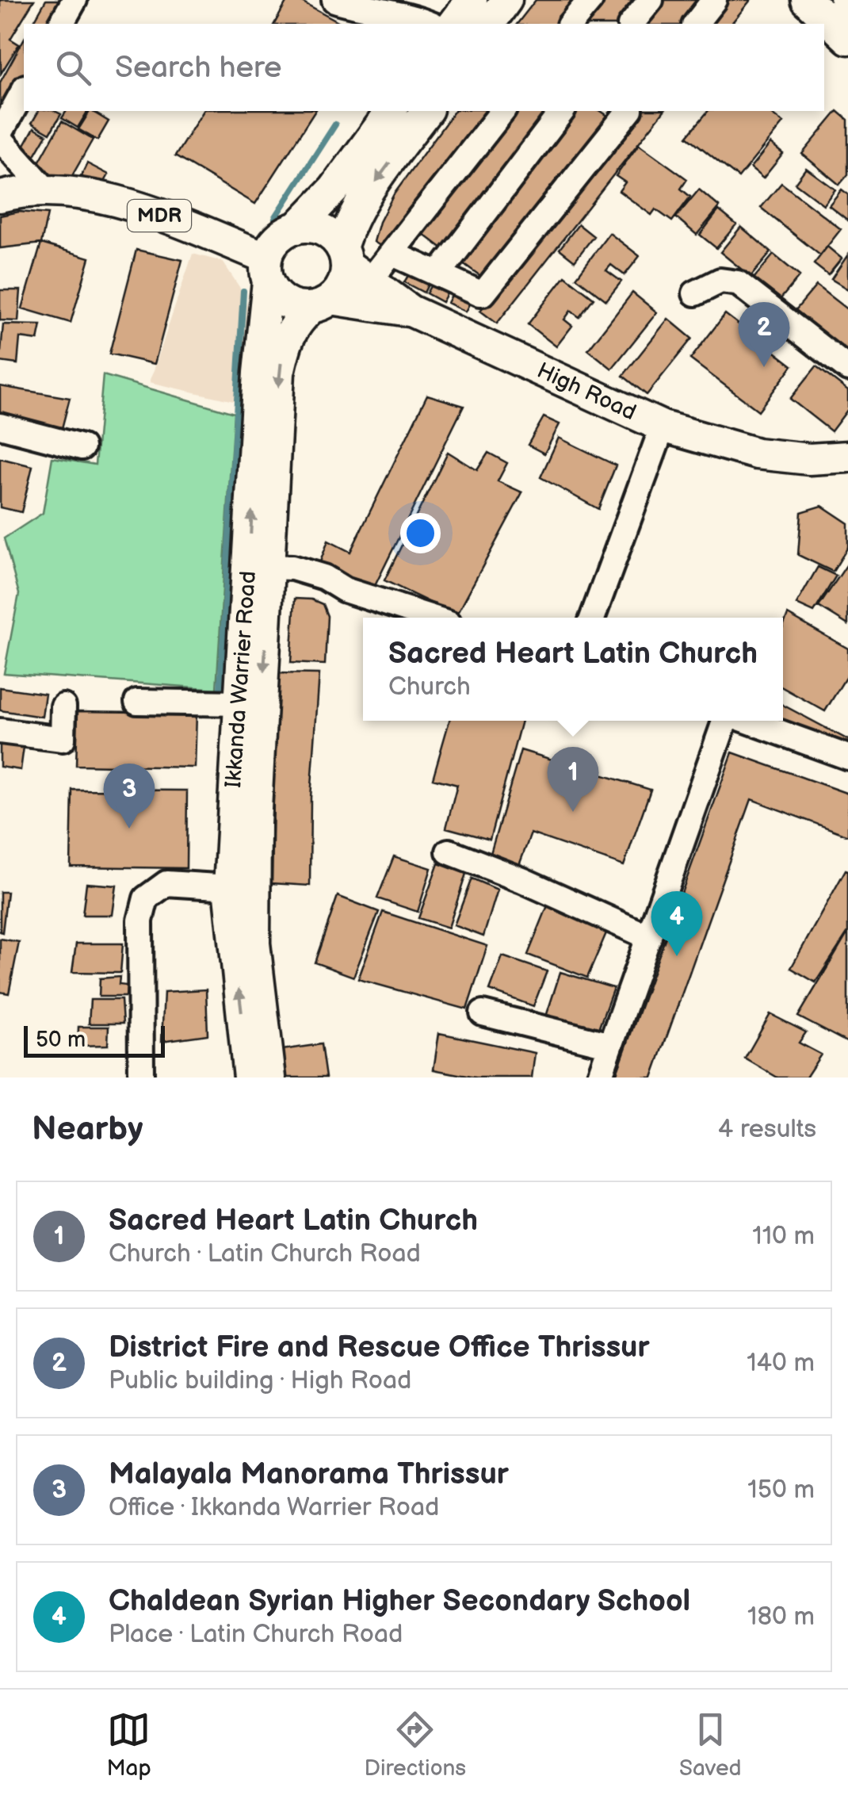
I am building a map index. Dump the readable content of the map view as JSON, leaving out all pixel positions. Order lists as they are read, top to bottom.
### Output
{
  "streets": {
    "main road": ["MDR", "High Road", "Ikkanda Warrier Road"]
  },
  "crossings": [
    ["MDR", "High Road"],
    ["MDR", "Ikkanda Warrier Road"],
    ["High Road", "Ikkanda Warrier Road"]
  ],
  "scale_bar": "50 m",
  "page": {
    "search": "Search here",
    "pins": [
      "2",
      "1",
      "3",
      "4"
    ],
    "popup": ["Sacred Heart Latin Church", "Church"],
    "scale": "50 m",
    "heading": ["Nearby", "4 results"],
    "list": [
      {
        "mark": "1",
        "name": "Sacred Heart Latin Church",
        "note": "Church · Latin Church Road",
        "value": "110 m"
      },
      {
        "mark": "2",
        "name": "District Fire and Rescue Office Thrissur",
        "note": "Public building · High Road",
        "value": "140 m"
      },
      {
        "mark": "3",
        "name": "Malayala Manorama Thrissur",
        "note": "Office · Ikkanda Warrier Road",
        "value": "150 m"
      },
      {
        "mark": "4",
        "name": "Chaldean Syrian Higher Secondary School",
        "note": "Place · Latin Church Road",
        "value": "180 m"
      }
    ],
    "nav": ["Map", "Directions", "Saved"]
  }
}
